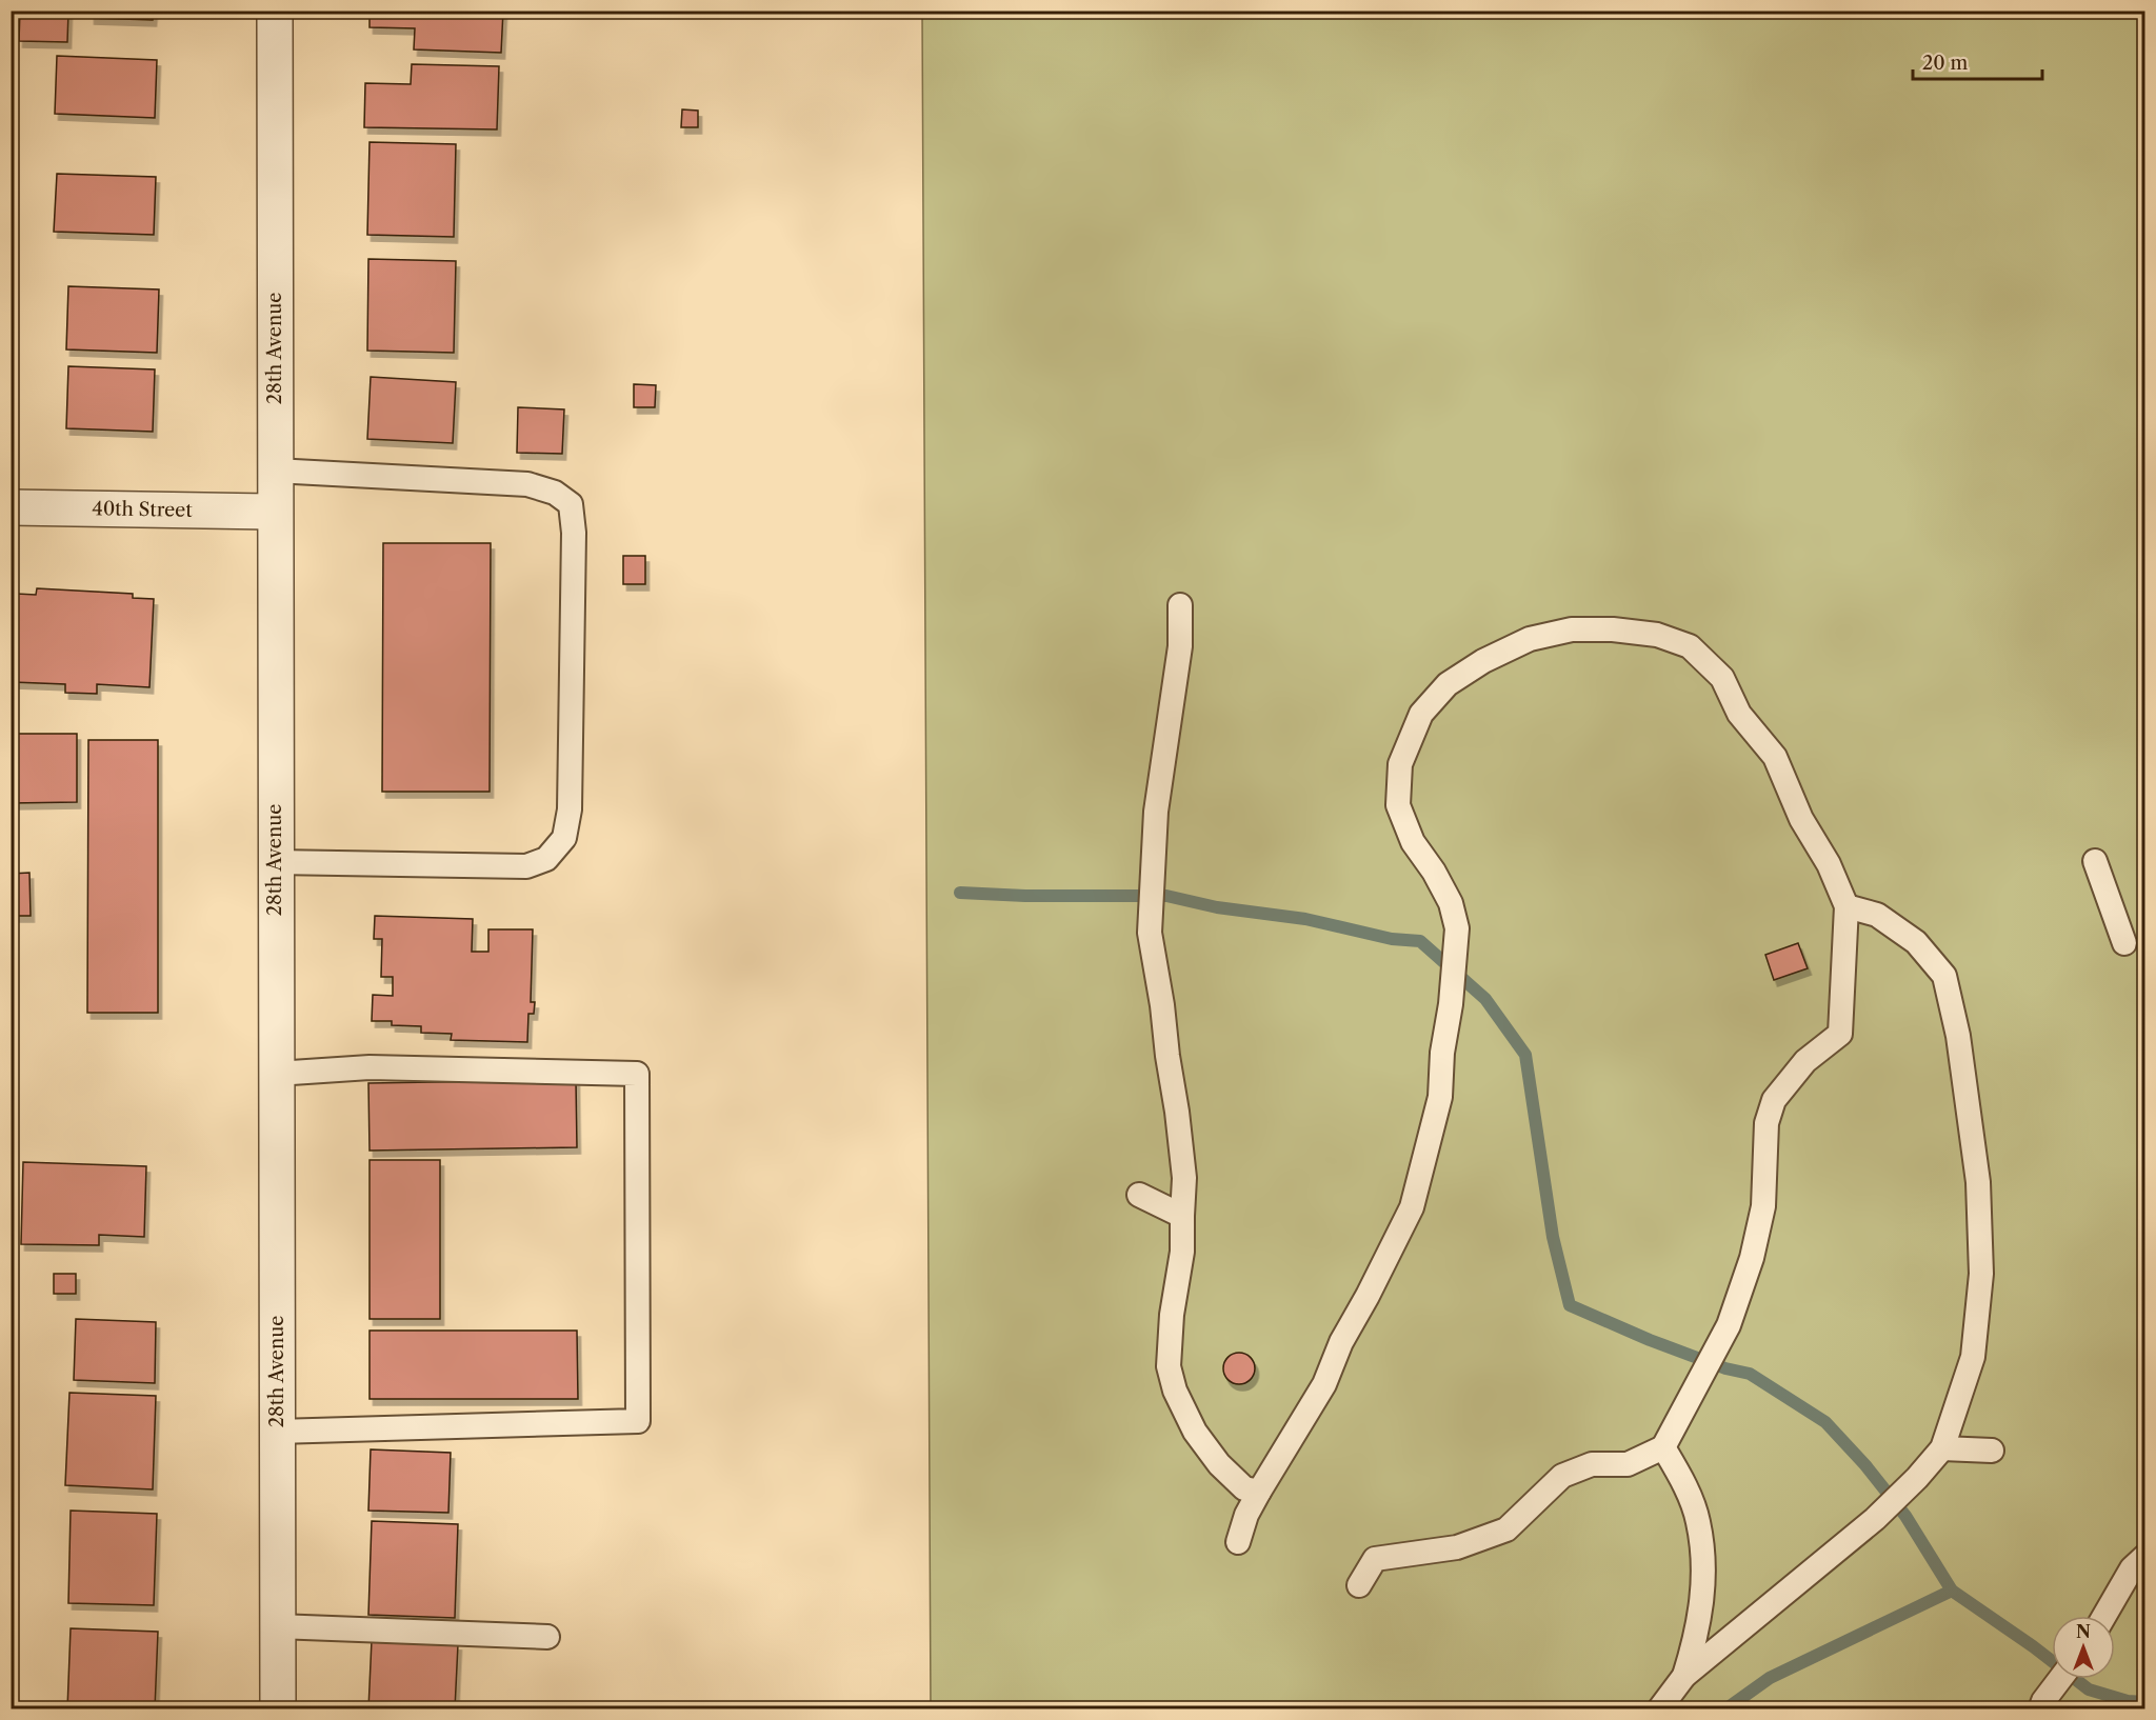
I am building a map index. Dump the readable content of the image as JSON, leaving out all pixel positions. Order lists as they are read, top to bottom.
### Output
{
  "streets": {
    "street": ["28th Avenue", "40th Street"]
  },
  "crossings": [
    ["28th Avenue", "40th Street"]
  ],
  "scale_bar": "20 m",
  "north": "top"
}
